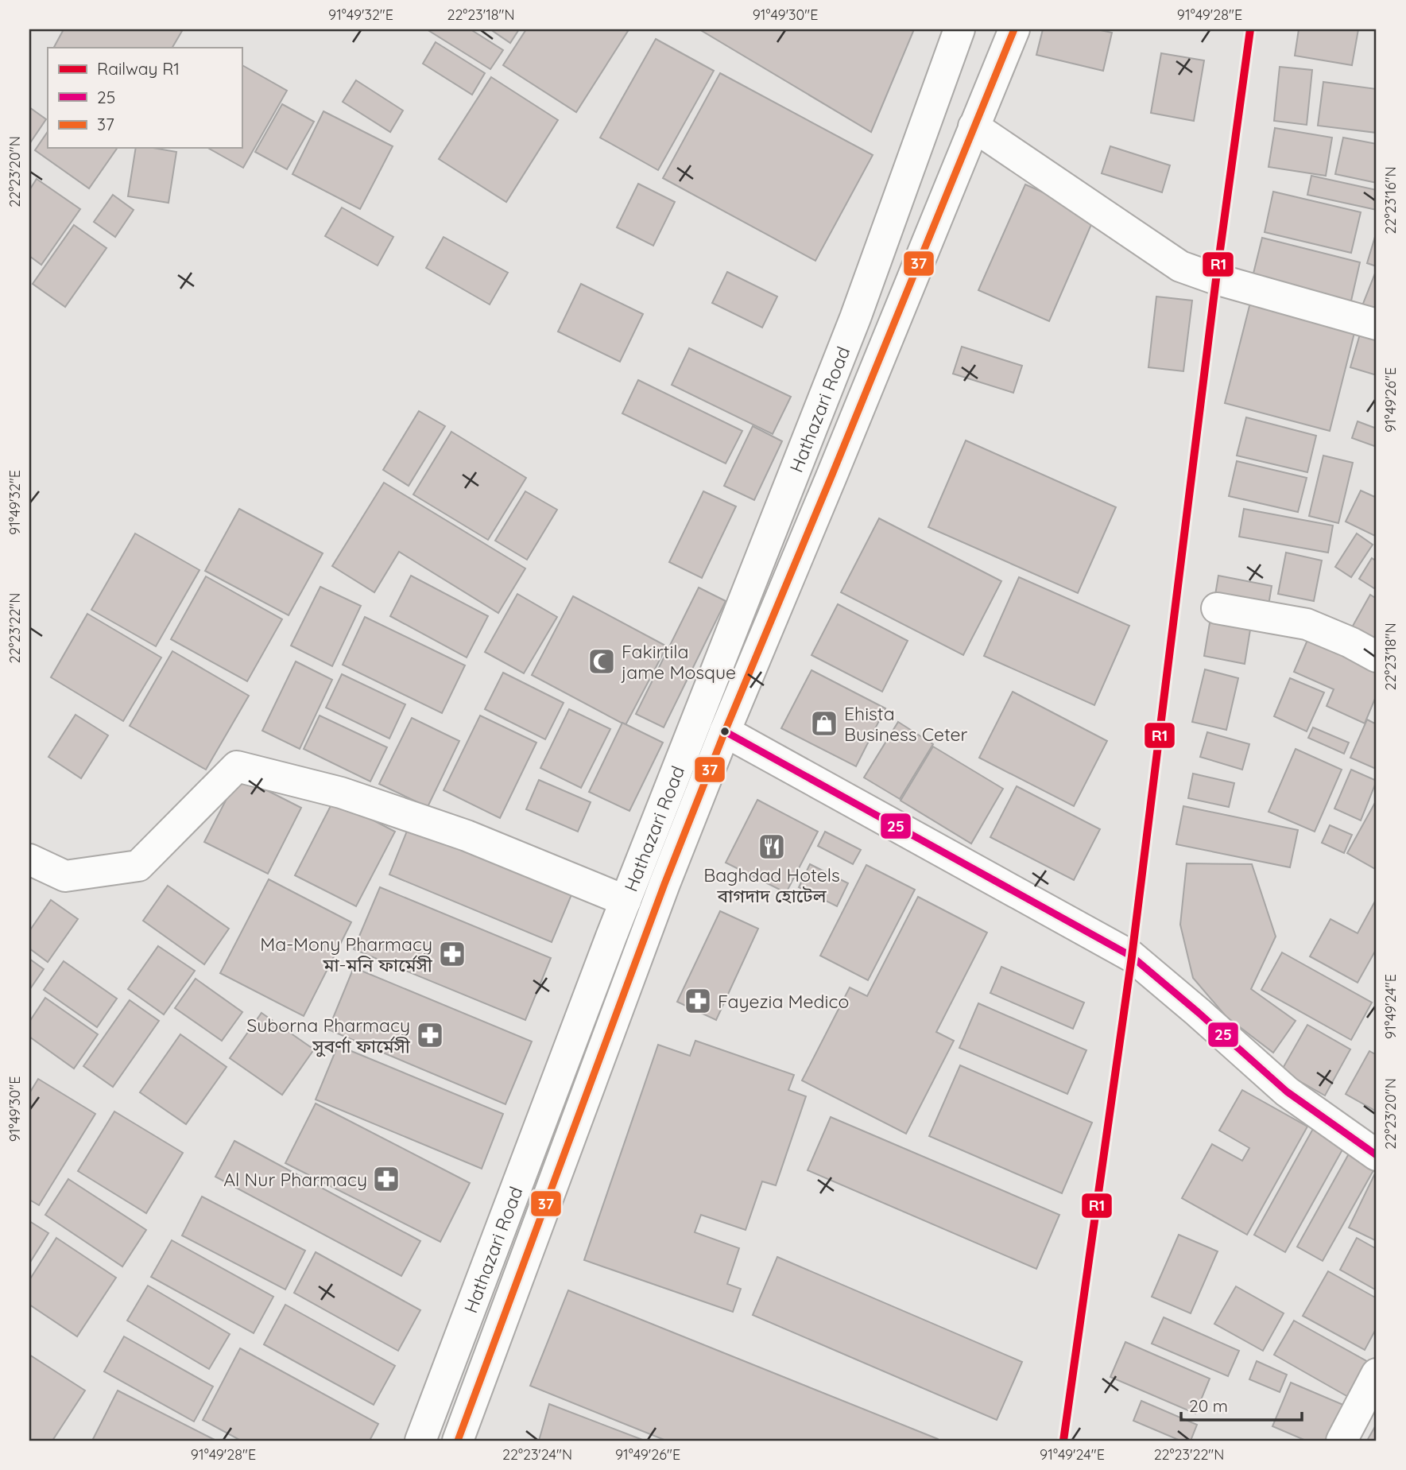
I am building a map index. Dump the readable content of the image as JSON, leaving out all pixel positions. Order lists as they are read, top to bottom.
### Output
{
  "streets": {
    "main road": ["Hathazari Road"]
  },
  "places": {
    "mosque": ["Fakirtila jame Mosque"],
    "shop": ["Ehista Business Ceter"],
    "restaurant": ["Baghdad Hotels বাগদাদ হোটেল"],
    "pharmacy": [
      "Ma-Mony Pharmacy মা-মনি ফার্মেসী",
      "Fayezia Medico",
      "Suborna Pharmacy সুবর্ণা ফার্মেসী",
      "Al Nur Pharmacy"
    ]
  },
  "lines": ["rail line R1", "transit line 37", "transit line 25"],
  "legend": ["Railway R1", "25", "37"],
  "scale_bar": "20 m",
  "coordinates": [
    "91°49'32\"E",
    "22°23'18\"N",
    "91°49'30\"E",
    "91°49'28\"E",
    "22°23'20\"N",
    "22°23'16\"N",
    "91°49'26\"E",
    "22°23'22\"N",
    "91°49'24\"E",
    "22°23'24\"N"
  ]
}
